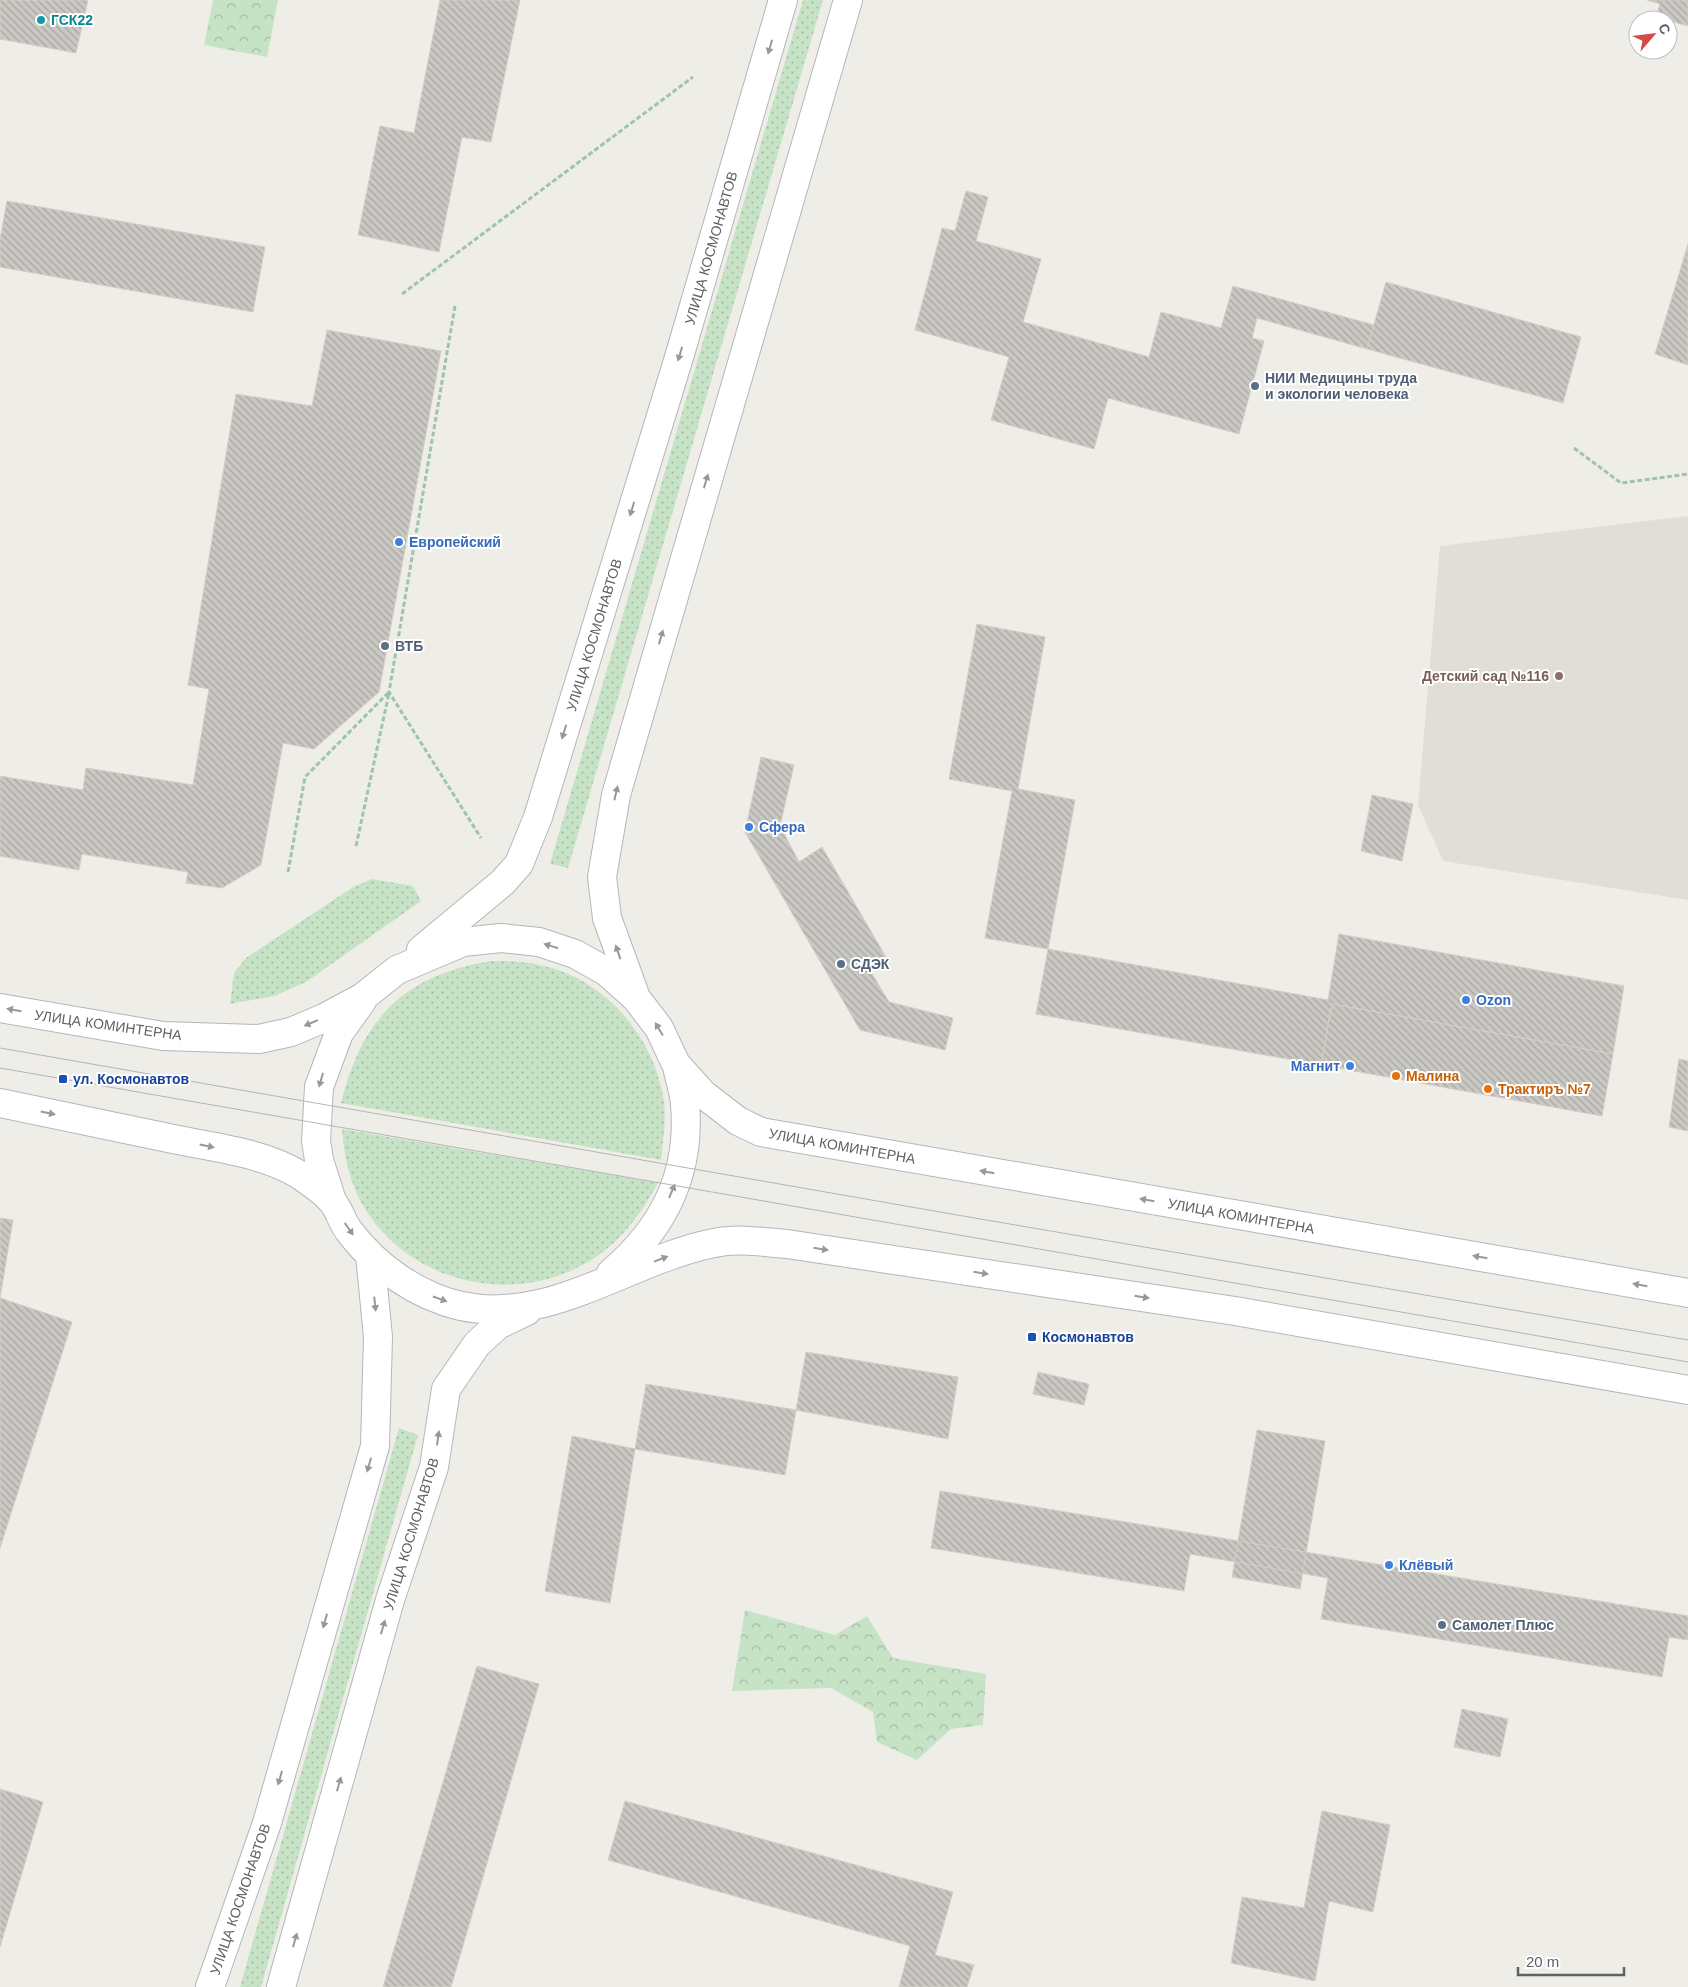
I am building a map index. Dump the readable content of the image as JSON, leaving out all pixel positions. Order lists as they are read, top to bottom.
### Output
{
  "streets": {
    "street": ["УЛИЦА КОСМОНАВТОВ", "УЛИЦА КОМИНТЕРНА"]
  },
  "crossings": [
    ["УЛИЦА КОСМОНАВТОВ", "УЛИЦА КОМИНТЕРНА"]
  ],
  "places": {
    "other": [
      "ГСК22",
      "НИИ Медицины труда и экологии человека",
      "Европейский",
      "ВТБ",
      "Детский сад №116",
      "Сфера",
      "СДЭК",
      "Ozon",
      "Магнит",
      "Малина",
      "Трактиръ №7",
      "Клёвый",
      "Самолет Плюс"
    ],
    "transit": ["ул. Космонавтов", "Космонавтов"]
  },
  "scale_bar": "20 m",
  "north": "top right"
}
